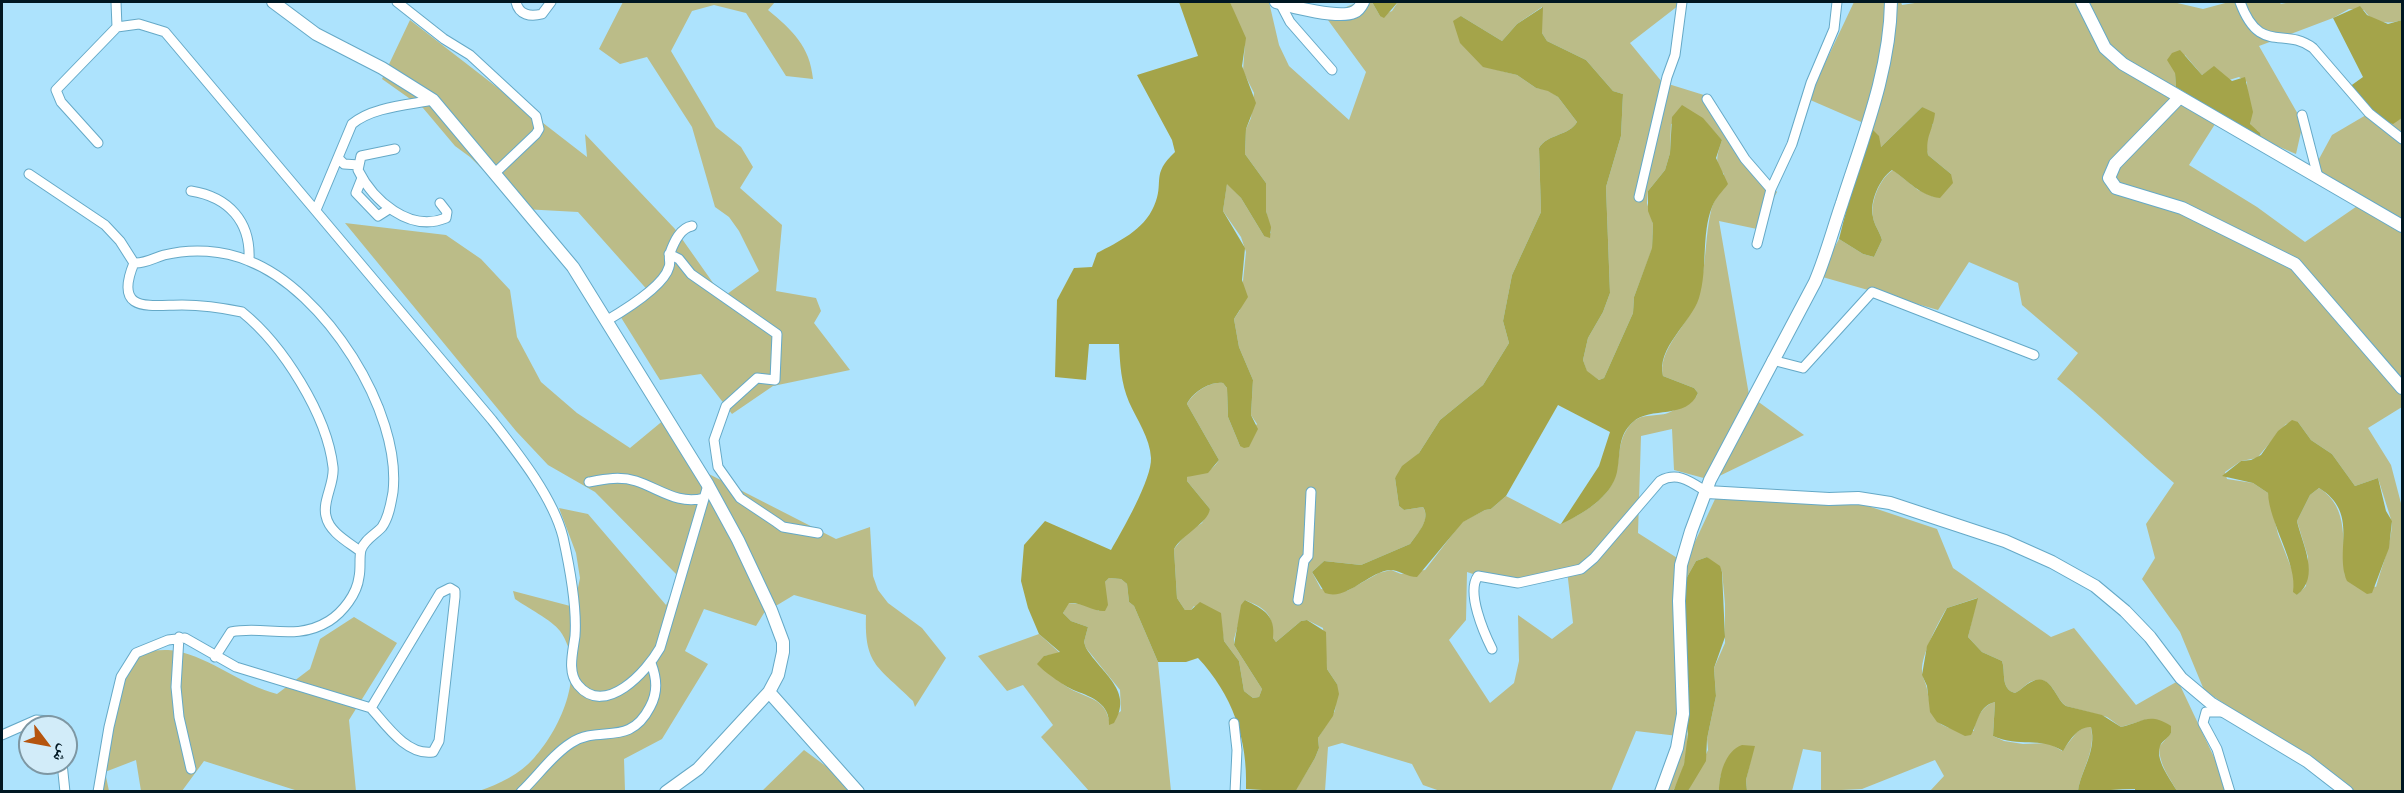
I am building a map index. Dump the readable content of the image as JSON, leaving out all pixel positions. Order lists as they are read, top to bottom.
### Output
{
  "north": "bottom right"
}
